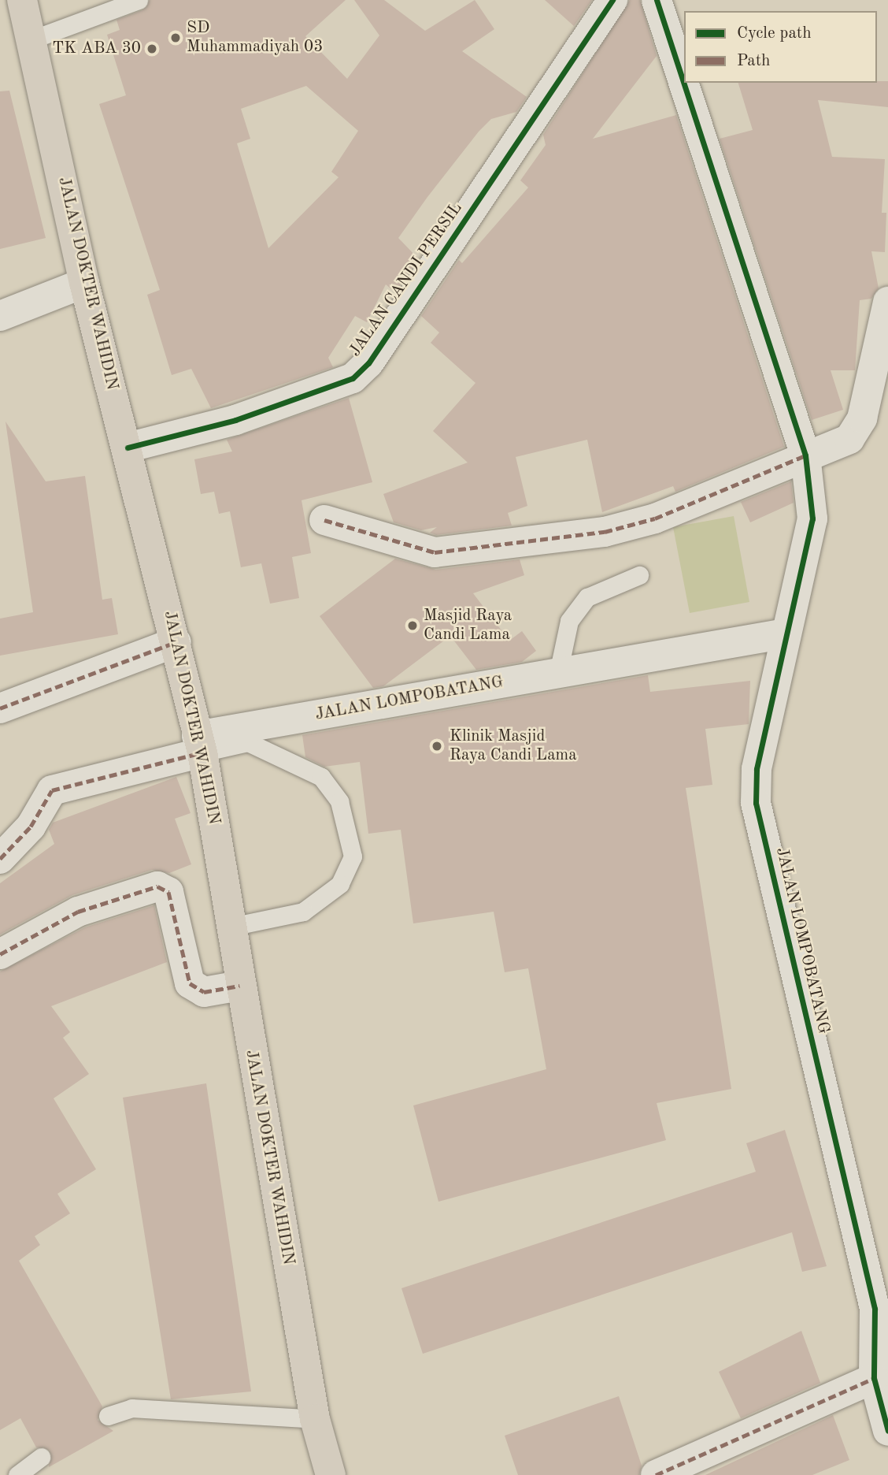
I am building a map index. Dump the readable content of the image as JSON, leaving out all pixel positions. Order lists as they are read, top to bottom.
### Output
{
  "streets": {
    "highway": ["JALAN DOKTER WAHIDIN"],
    "street": ["JALAN CANDI PERSIL", "JALAN LOMPOBATANG"]
  },
  "crossings": [
    ["JALAN CANDI PERSIL", "JALAN DOKTER WAHIDIN"],
    ["JALAN DOKTER WAHIDIN", "JALAN LOMPOBATANG"]
  ],
  "places": [
    "SD Muhammadiyah 03",
    "TK ABA 30",
    "Masjid Raya Candi Lama",
    "Klinik Masjid Raya Candi Lama"
  ],
  "legend": ["Cycle path", "Path"]
}
